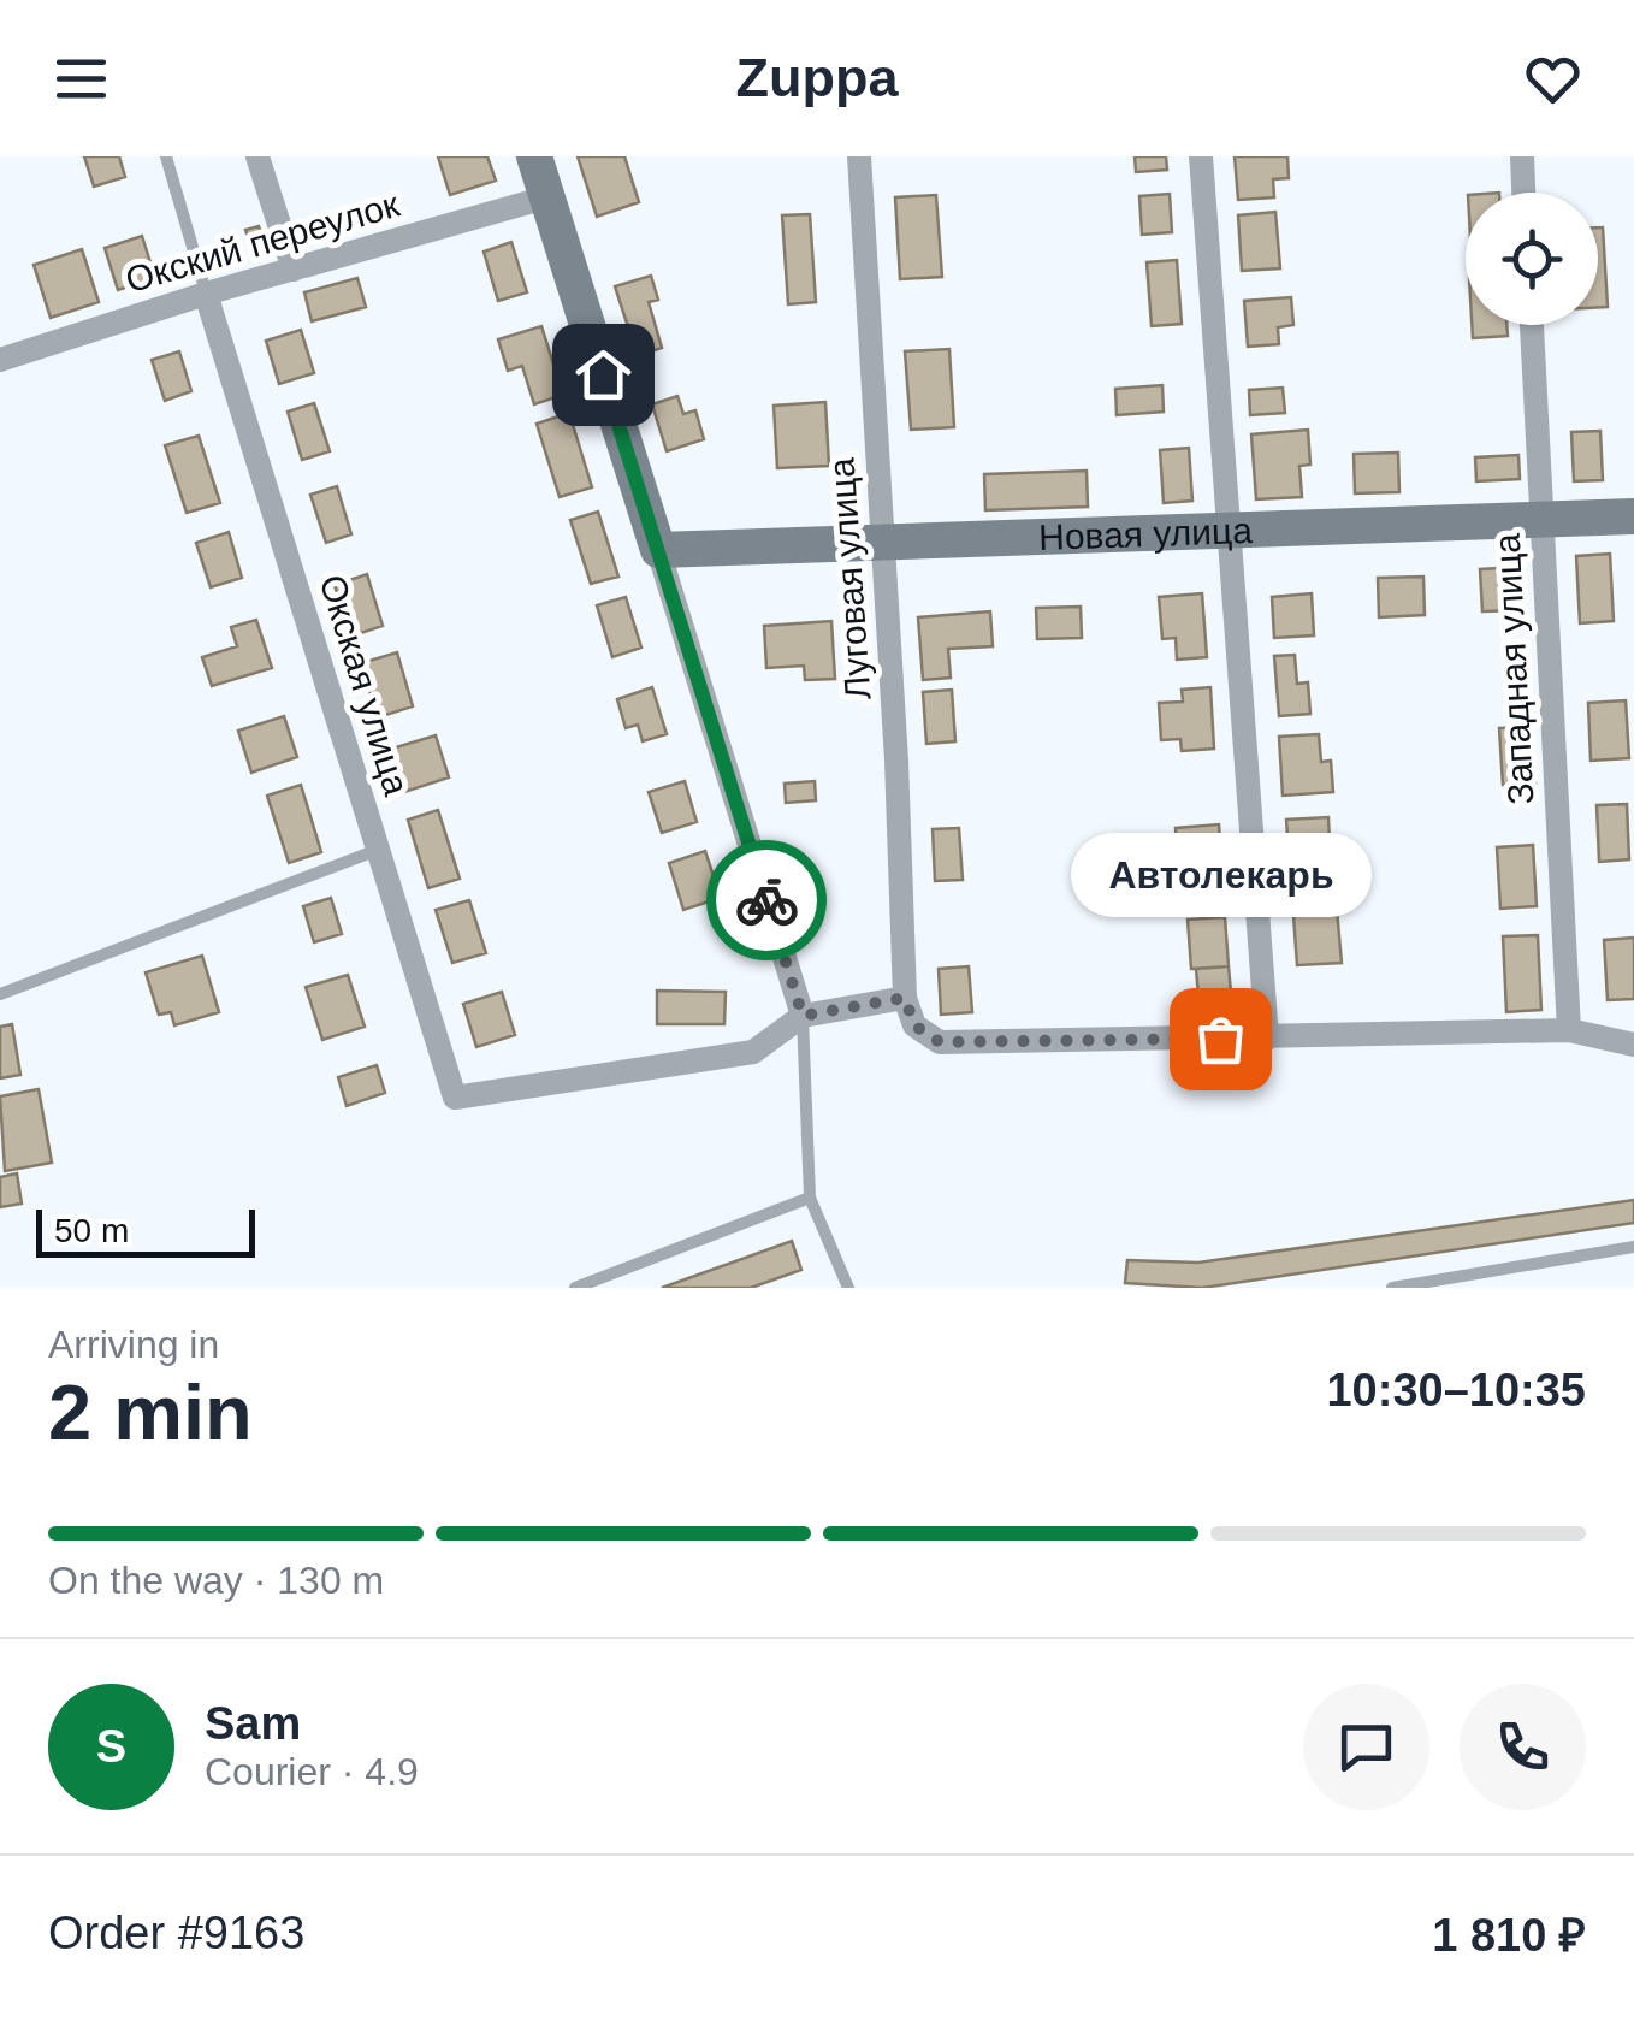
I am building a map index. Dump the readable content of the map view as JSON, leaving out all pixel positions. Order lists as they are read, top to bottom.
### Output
{
  "streets": {
    "street": [
      "Окский переулок",
      "Новая улица",
      "Луговая улица",
      "Западная улица",
      "Окская улица"
    ]
  },
  "crossings": [
    ["Окский переулок", "Окская улица"],
    ["Новая улица", "Луговая улица"],
    ["Новая улица", "Западная улица"]
  ],
  "places": ["Автолекарь"],
  "scale_bar": "50 m",
  "page": {
    "header": "Zuppa",
    "bubble": "Автолекарь",
    "scale": "50 m",
    "heading": ["2 min", "Arriving in", "10:30–10:35"],
    "panel": [
      "Sam",
      "Courier · 4.9",
      "Order #9163",
      "1 810 ₽"
    ],
    "bar": "On the way · 130 m",
    "round": "S"
  }
}
